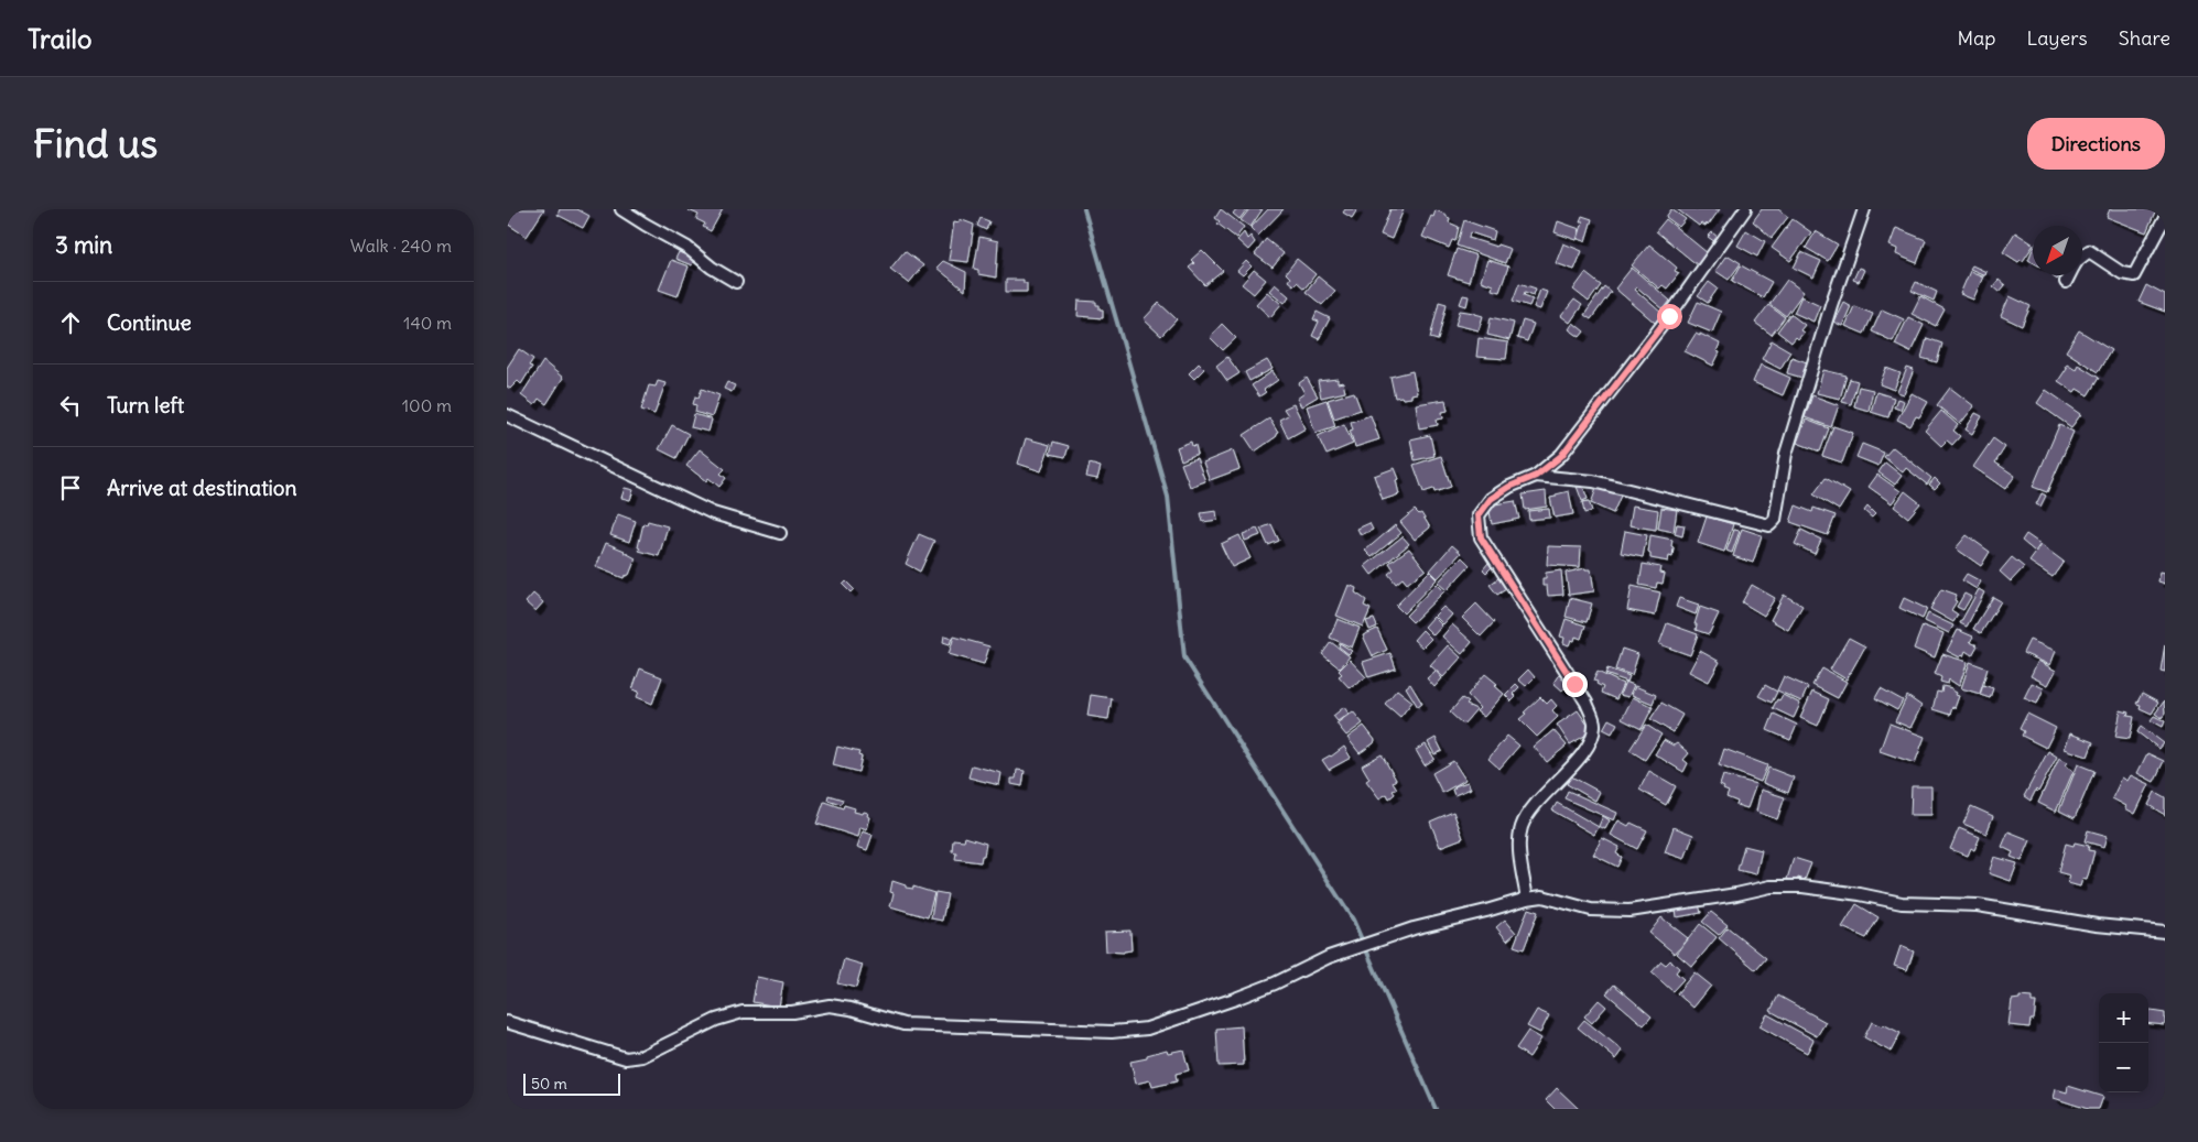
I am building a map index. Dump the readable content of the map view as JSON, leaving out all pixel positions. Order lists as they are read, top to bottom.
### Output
{
  "scale_bar": "50 m",
  "north": "bottom left",
  "page": {
    "header": "Trailo",
    "nav": ["Map", "Layers", "Share"],
    "buttons": "Directions",
    "title": "Find us",
    "heading": ["3 min", "Walk · 240 m"],
    "list": [
      ["Continue", "140 m"],
      ["Turn left", "100 m"],
      "Arrive at destination"
    ],
    "map_buttons": ["+", "−"],
    "scale": "50 m"
  }
}
